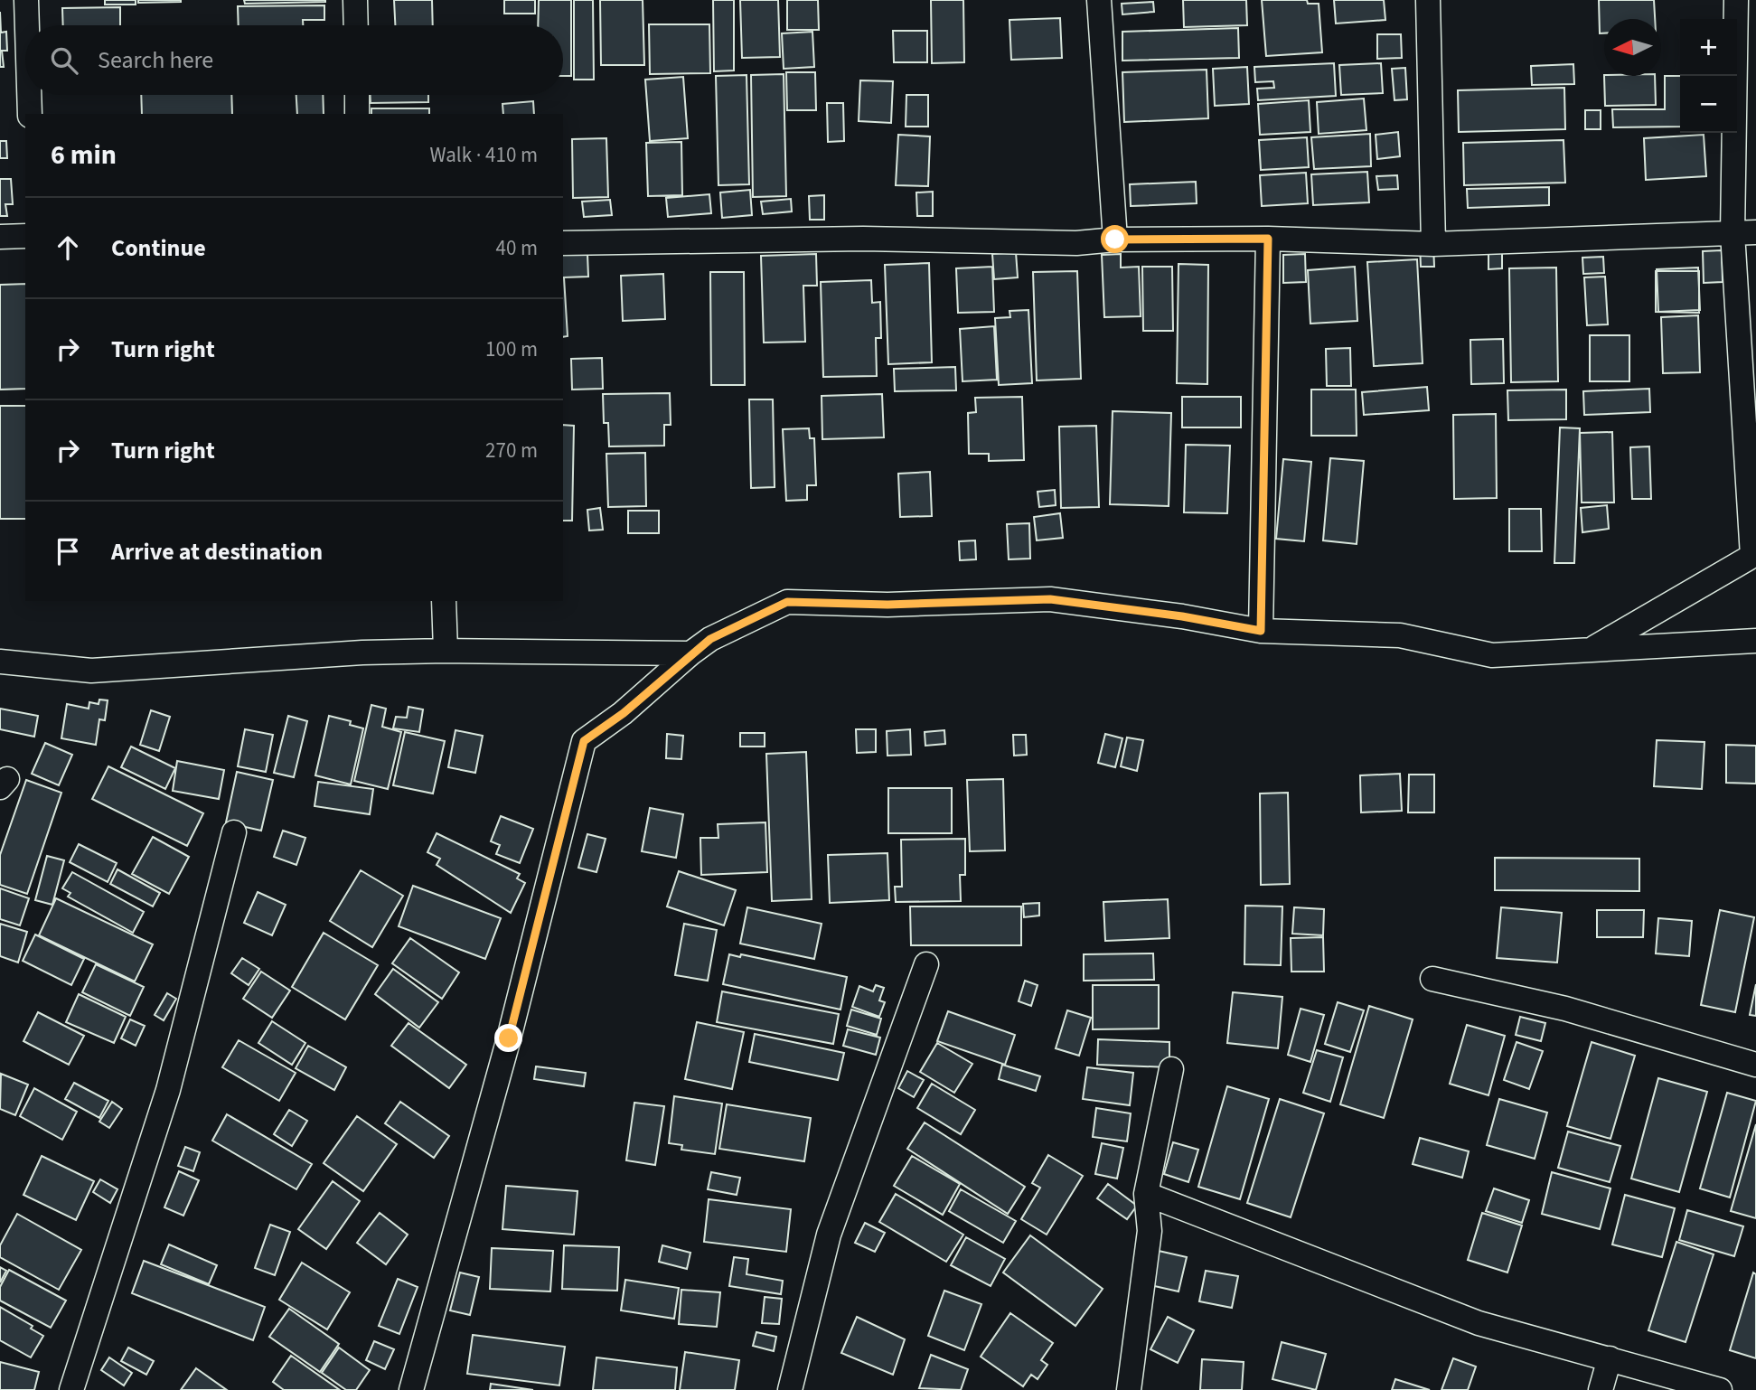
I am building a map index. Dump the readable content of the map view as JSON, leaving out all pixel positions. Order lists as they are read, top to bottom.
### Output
{
  "north": "left",
  "page": {
    "map_buttons": ["+", "−"],
    "search": "Search here",
    "heading": ["6 min", "Walk · 410 m"],
    "list": [
      ["Continue", "40 m"],
      ["Turn right", "100 m"],
      ["Turn right", "270 m"],
      "Arrive at destination"
    ]
  }
}
